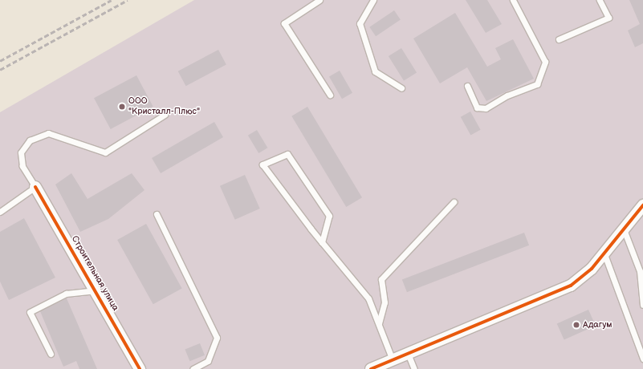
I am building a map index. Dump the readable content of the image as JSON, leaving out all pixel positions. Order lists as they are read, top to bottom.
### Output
{
  "streets": {
    "street": ["Строительная улица"]
  },
  "places": ["ООО \"Кристалл-Плюс\"", "Адагум"]
}
